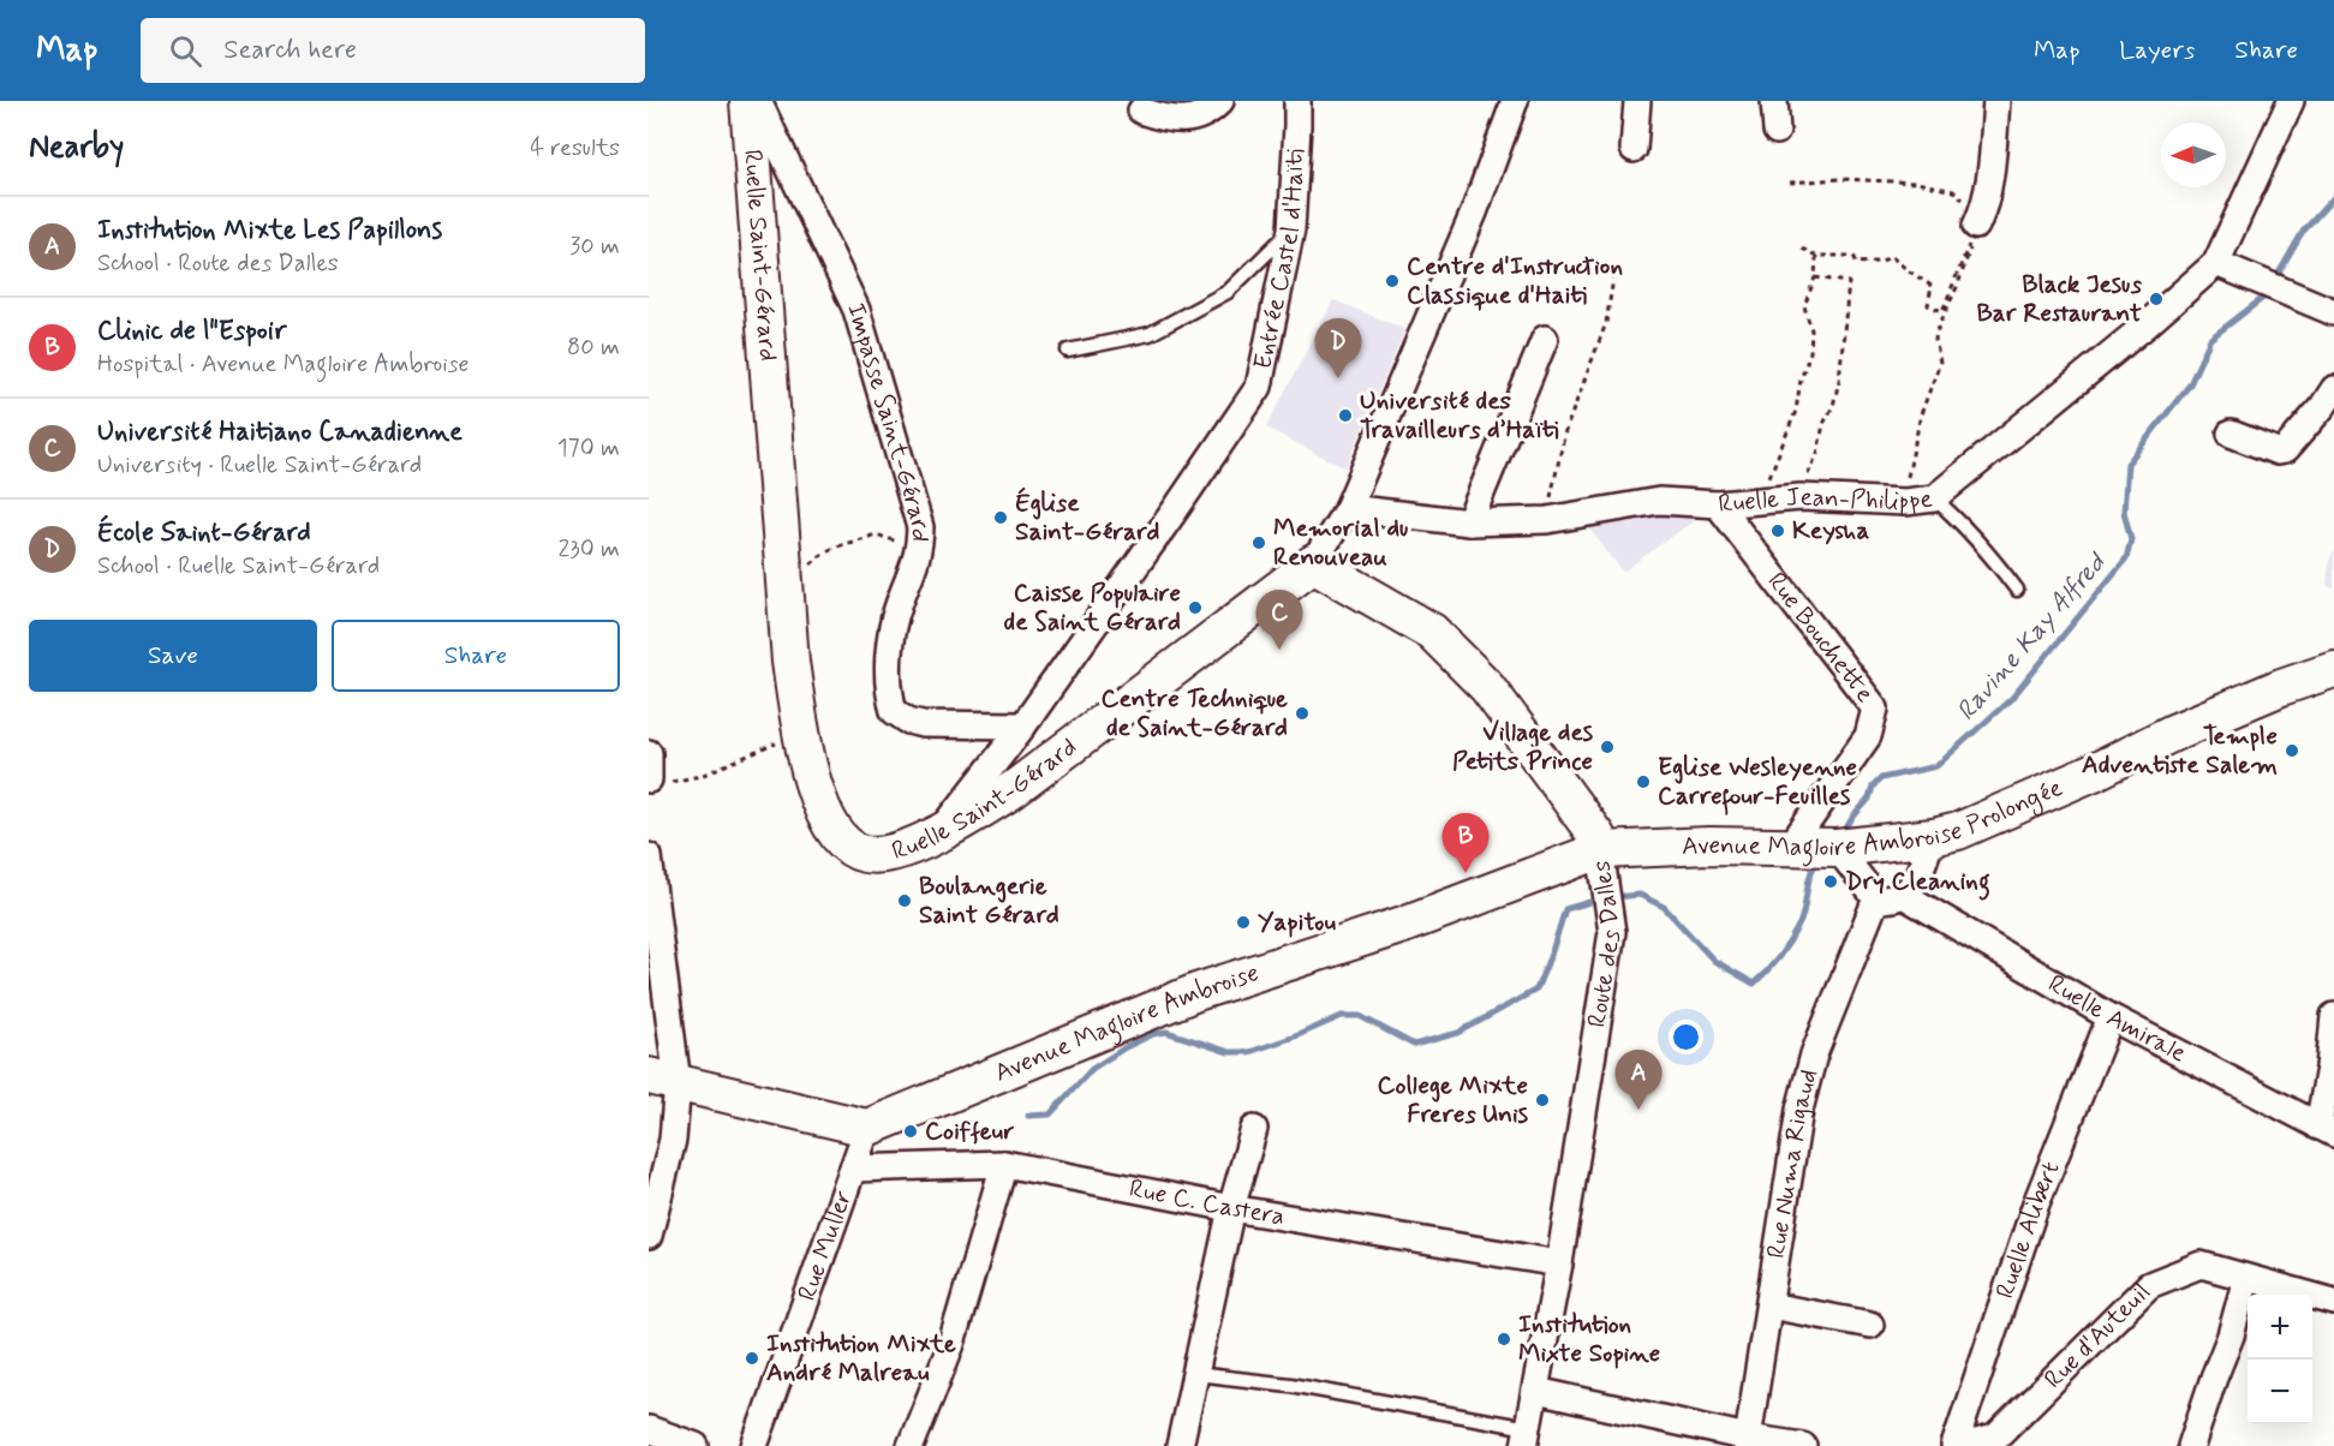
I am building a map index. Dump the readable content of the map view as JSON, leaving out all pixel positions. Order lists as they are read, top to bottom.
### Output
{
  "streets": {
    "street": [
      "Ruelle Saint-Gérard",
      "Entrée Castel d'Haïti",
      "Impasse Saint-Gérard",
      "Ruelle Jean-Philippe",
      "Rue Bouchette",
      "Avenue Magloire Ambroise Prolongée",
      "Route des Dalles",
      "Ruelle Amirale",
      "Avenue Magloire Ambroise",
      "Rue Numa Rigaud",
      "Rue C. Castera",
      "Ruelle Alibert",
      "Rue Muller",
      "Rue d'Auteuil"
    ]
  },
  "crossings": [
    ["Ruelle Saint-Gérard", "Entrée Castel d'Haïti"],
    ["Ruelle Saint-Gérard", "Ruelle Jean-Philippe"],
    ["Ruelle Saint-Gérard", "Route des Dalles"],
    ["Entrée Castel d'Haïti", "Impasse Saint-Gérard"],
    ["Ruelle Jean-Philippe", "Rue Bouchette"],
    ["Rue Bouchette", "Avenue Magloire Ambroise Prolongée"],
    ["Avenue Magloire Ambroise Prolongée", "Route des Dalles"],
    ["Avenue Magloire Ambroise Prolongée", "Avenue Magloire Ambroise"],
    ["Route des Dalles", "Avenue Magloire Ambroise"],
    ["Route des Dalles", "Rue C. Castera"],
    ["Ruelle Amirale", "Ruelle Alibert"],
    ["Avenue Magloire Ambroise", "Rue Muller"],
    ["Rue C. Castera", "Rue Muller"]
  ],
  "water": ["Ravine Kay Alfred"],
  "places": [
    "Centre d'Instruction Classique d'Haiti",
    "Black Jesus Bar Restaurant",
    "Université des Travailleurs d’Haïti",
    "Église Saint-Gérard",
    "Keysha",
    "Memorial du Renouveau",
    "Caisse Populaire de Saint Gérard",
    "Centre Technique de Saint-Gérard",
    "Village des Petits Prince",
    "Temple Adventiste Salem",
    "Eglise Wesleyenne Carrefour-Feuilles",
    "Dry Cleaning",
    "Boulangerie Saint Gérard",
    "Yapitou",
    "College Mixte Freres Unis",
    "Coiffeur",
    "Institution Mixte Sopine",
    "Institution Mixte André Malreau"
  ],
  "north": "left",
  "page": {
    "header": "Map",
    "search": "Search here",
    "nav": ["Map", "Layers", "Share"],
    "heading": ["Nearby", "4 results"],
    "list": [
      {
        "mark": "A",
        "name": "Institution Mixte Les Papillons",
        "note": "School · Route des Dalles",
        "value": "30 m"
      },
      {
        "mark": "B",
        "name": "Clinic de l\"Espoir",
        "note": "Hospital · Avenue Magloire Ambroise",
        "value": "80 m"
      },
      {
        "mark": "C",
        "name": "Université Haitiano Canadienne",
        "note": "University · Ruelle Saint-Gérard",
        "value": "170 m"
      },
      {
        "mark": "D",
        "name": "École Saint-Gérard",
        "note": "School · Ruelle Saint-Gérard",
        "value": "230 m"
      }
    ],
    "pins": [
      "D",
      "C",
      "B",
      "A"
    ],
    "buttons": ["Save", "Share"],
    "map_buttons": ["+", "−"]
  }
}
